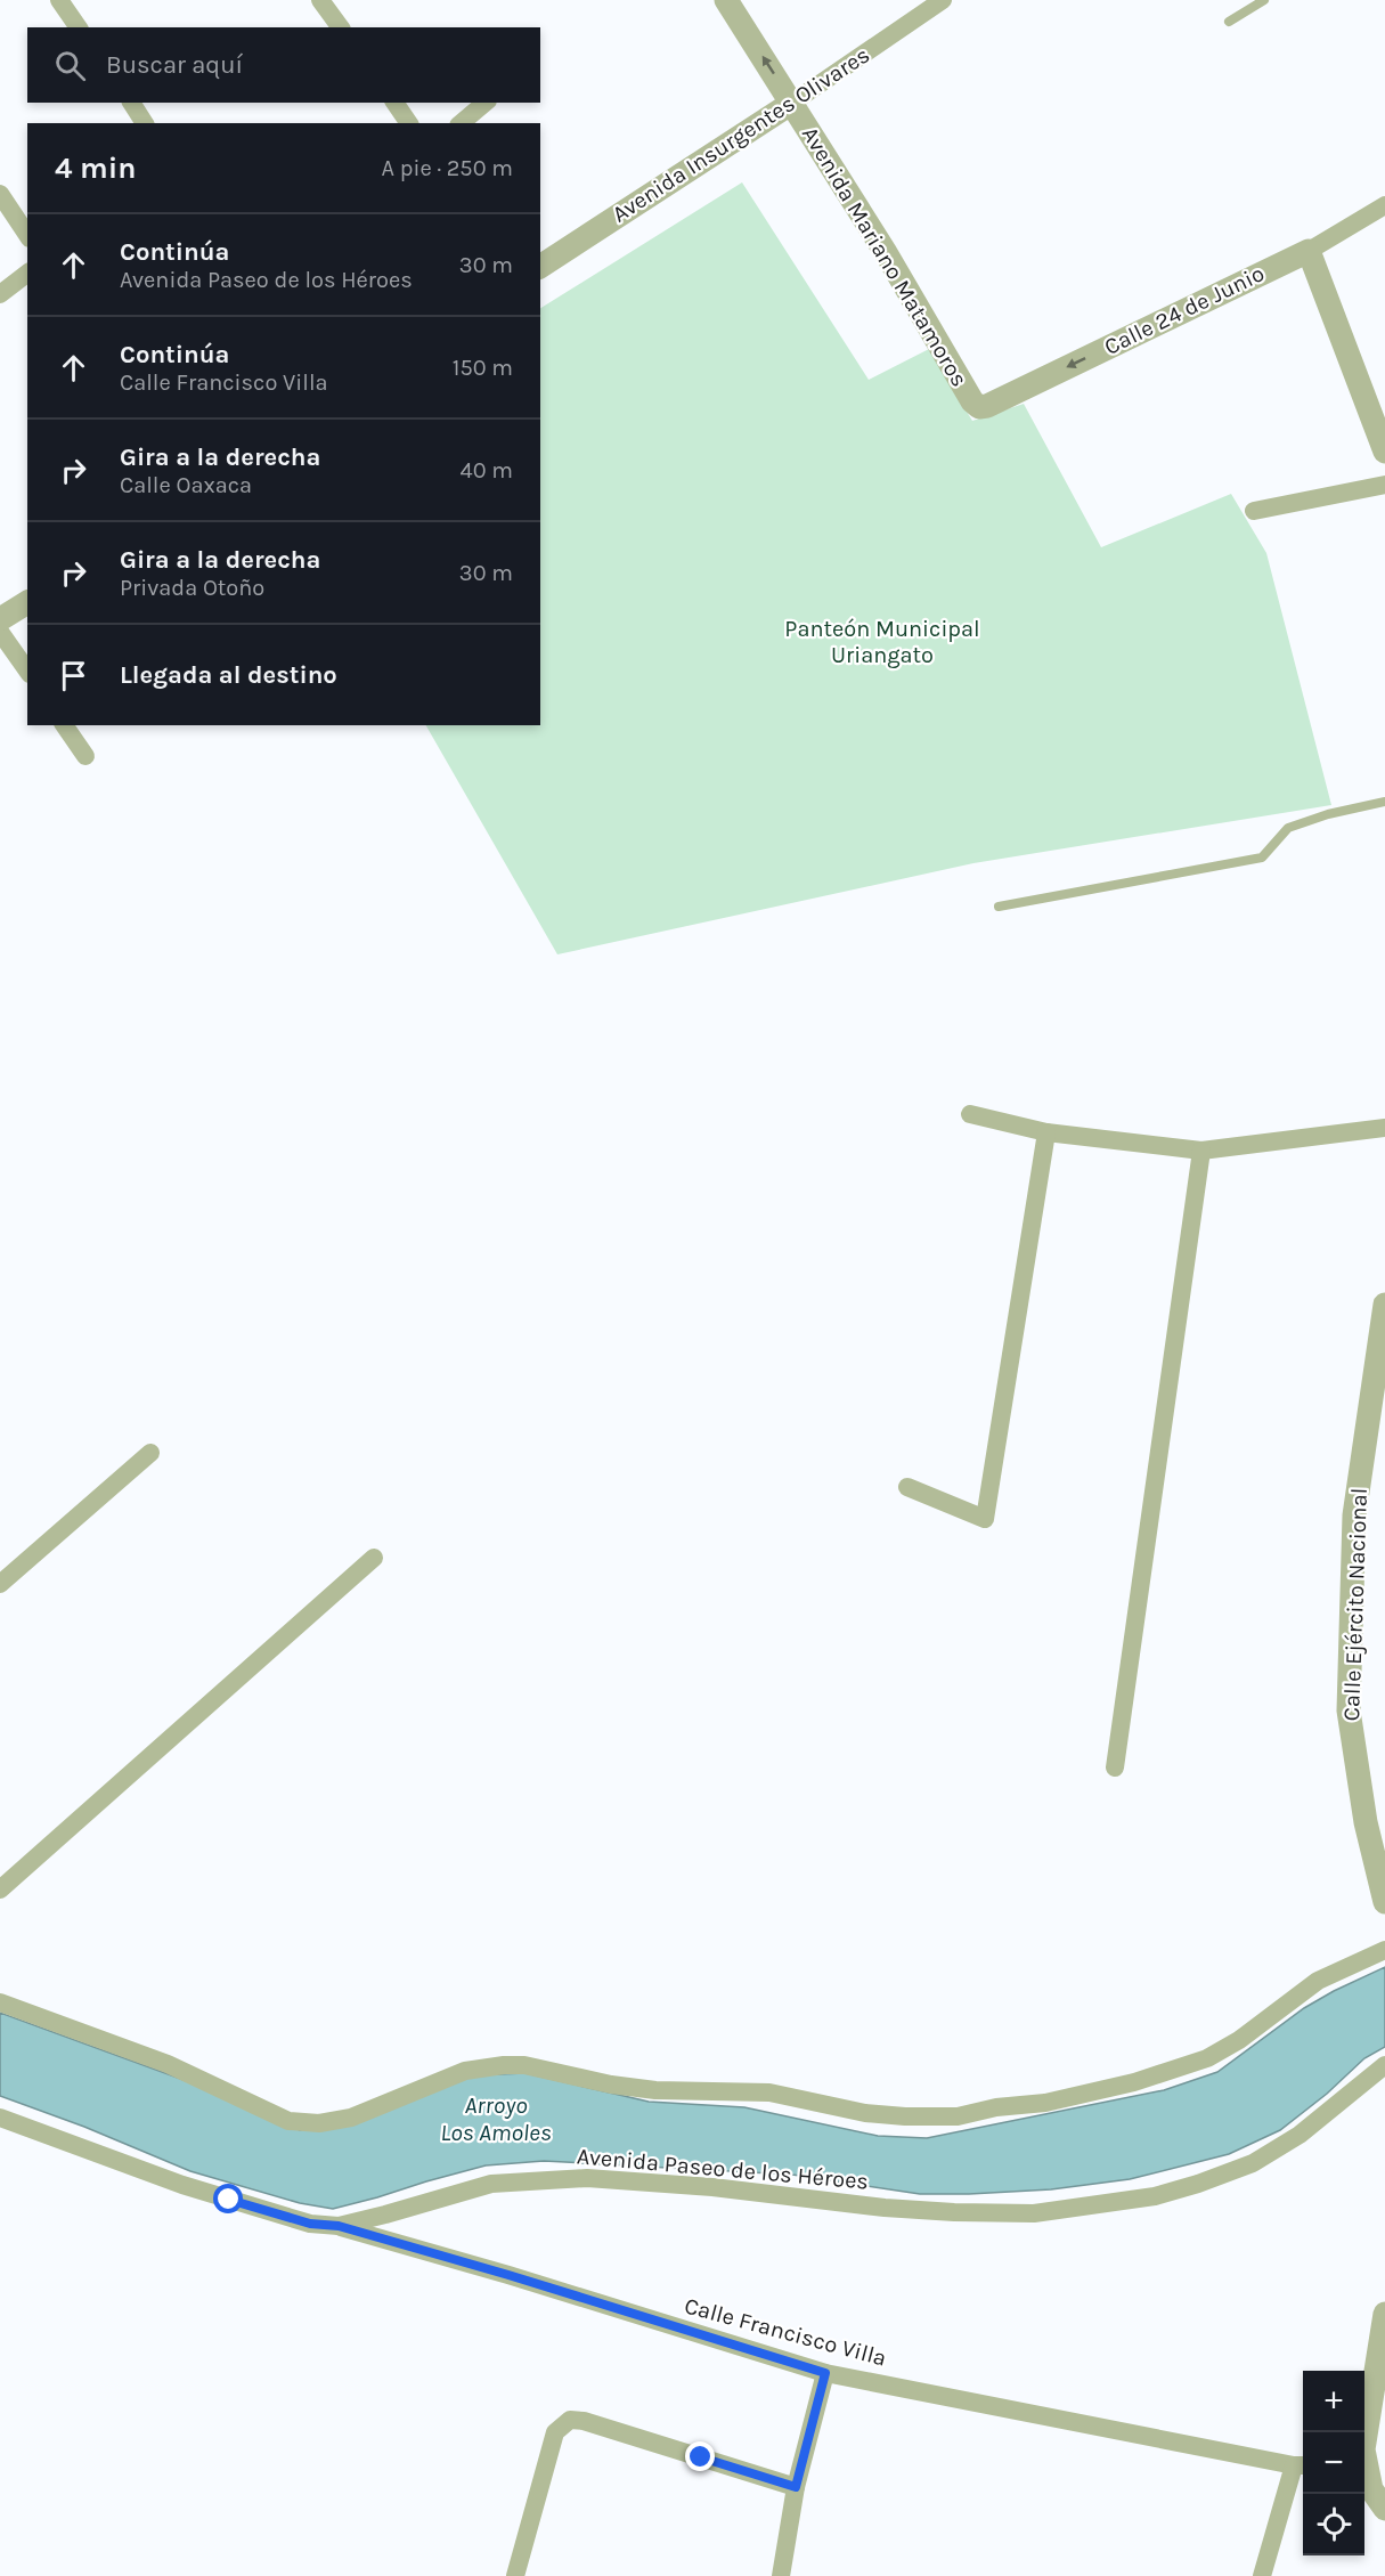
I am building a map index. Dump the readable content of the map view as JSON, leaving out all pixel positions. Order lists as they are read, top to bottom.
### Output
{
  "streets": {
    "street": [
      "Avenida Insurgentes Olivares",
      "Avenida Mariano Matamoros",
      "Calle 24 de Junio",
      "Calle Ejército Nacional",
      "Avenida Paseo de los Héroes",
      "Calle Francisco Villa"
    ]
  },
  "crossings": [
    ["Avenida Insurgentes Olivares", "Avenida Mariano Matamoros"],
    ["Avenida Mariano Matamoros", "Calle 24 de Junio"],
    ["Avenida Paseo de los Héroes", "Calle Francisco Villa"]
  ],
  "one_way": ["Calle 24 de Junio"],
  "water": ["Arroyo Los Amoles"],
  "parks": ["Panteón Municipal Uriangato"],
  "page": {
    "search": "Buscar aquí",
    "heading": ["4 min", "A pie · 250 m"],
    "list": [
      ["Continúa", "Avenida Paseo de los Héroes", "30 m"],
      ["Continúa", "Calle Francisco Villa", "150 m"],
      ["Gira a la derecha", "Calle Oaxaca", "40 m"],
      ["Gira a la derecha", "Privada Otoño", "30 m"],
      "Llegada al destino"
    ],
    "map_buttons": ["+", "−"]
  }
}
